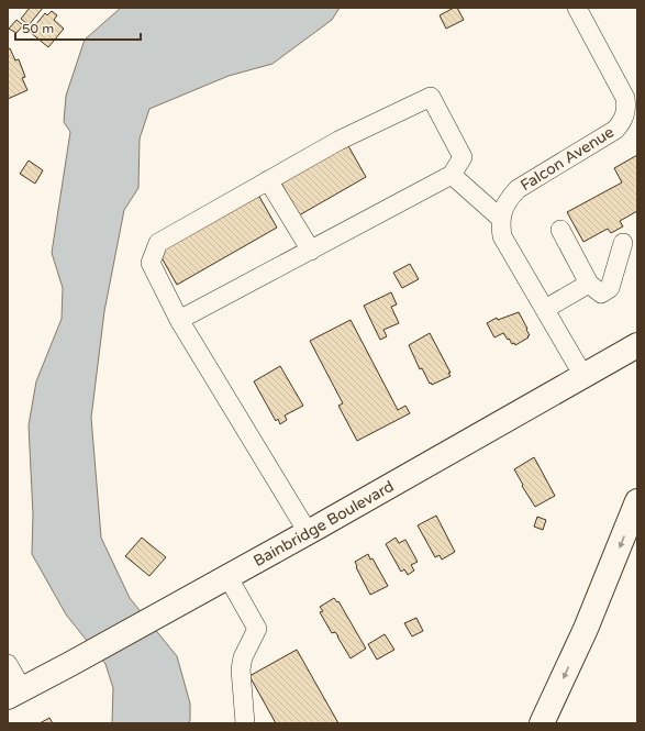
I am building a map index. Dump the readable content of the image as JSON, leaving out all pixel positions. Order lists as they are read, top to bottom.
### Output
{
  "streets": {
    "main road": ["Bainbridge Boulevard"],
    "street": ["Falcon Avenue"]
  },
  "scale_bar": "50 m"
}
